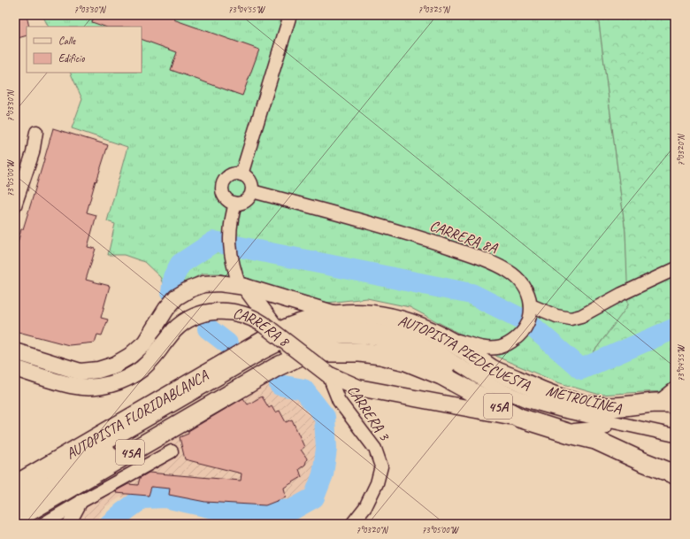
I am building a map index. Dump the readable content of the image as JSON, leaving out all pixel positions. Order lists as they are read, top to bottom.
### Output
{
  "streets": {
    "highway": ["AUTOPISTA PIEDECUESTA", "45A", "AUTOPISTA FLORIDABLANCA"],
    "main road": ["CARRERA 8"],
    "street": ["CARRERA 8A", "METROLÍNEA", "CARRERA 3"]
  },
  "crossings": [
    ["CARRERA 8", "AUTOPISTA PIEDECUESTA"],
    ["CARRERA 8", "CARRERA 3"],
    ["AUTOPISTA PIEDECUESTA", "METROLÍNEA"],
    ["AUTOPISTA PIEDECUESTA", "AUTOPISTA FLORIDABLANCA"],
    ["METROLÍNEA", "AUTOPISTA FLORIDABLANCA"]
  ],
  "legend": ["Calle", "Edificio"],
  "coordinates": [
    "7°03'30\"N",
    "73°04'55\"W",
    "7°03'25\"N",
    "7°03'20\"N",
    "73°05'00\"W"
  ]
}
